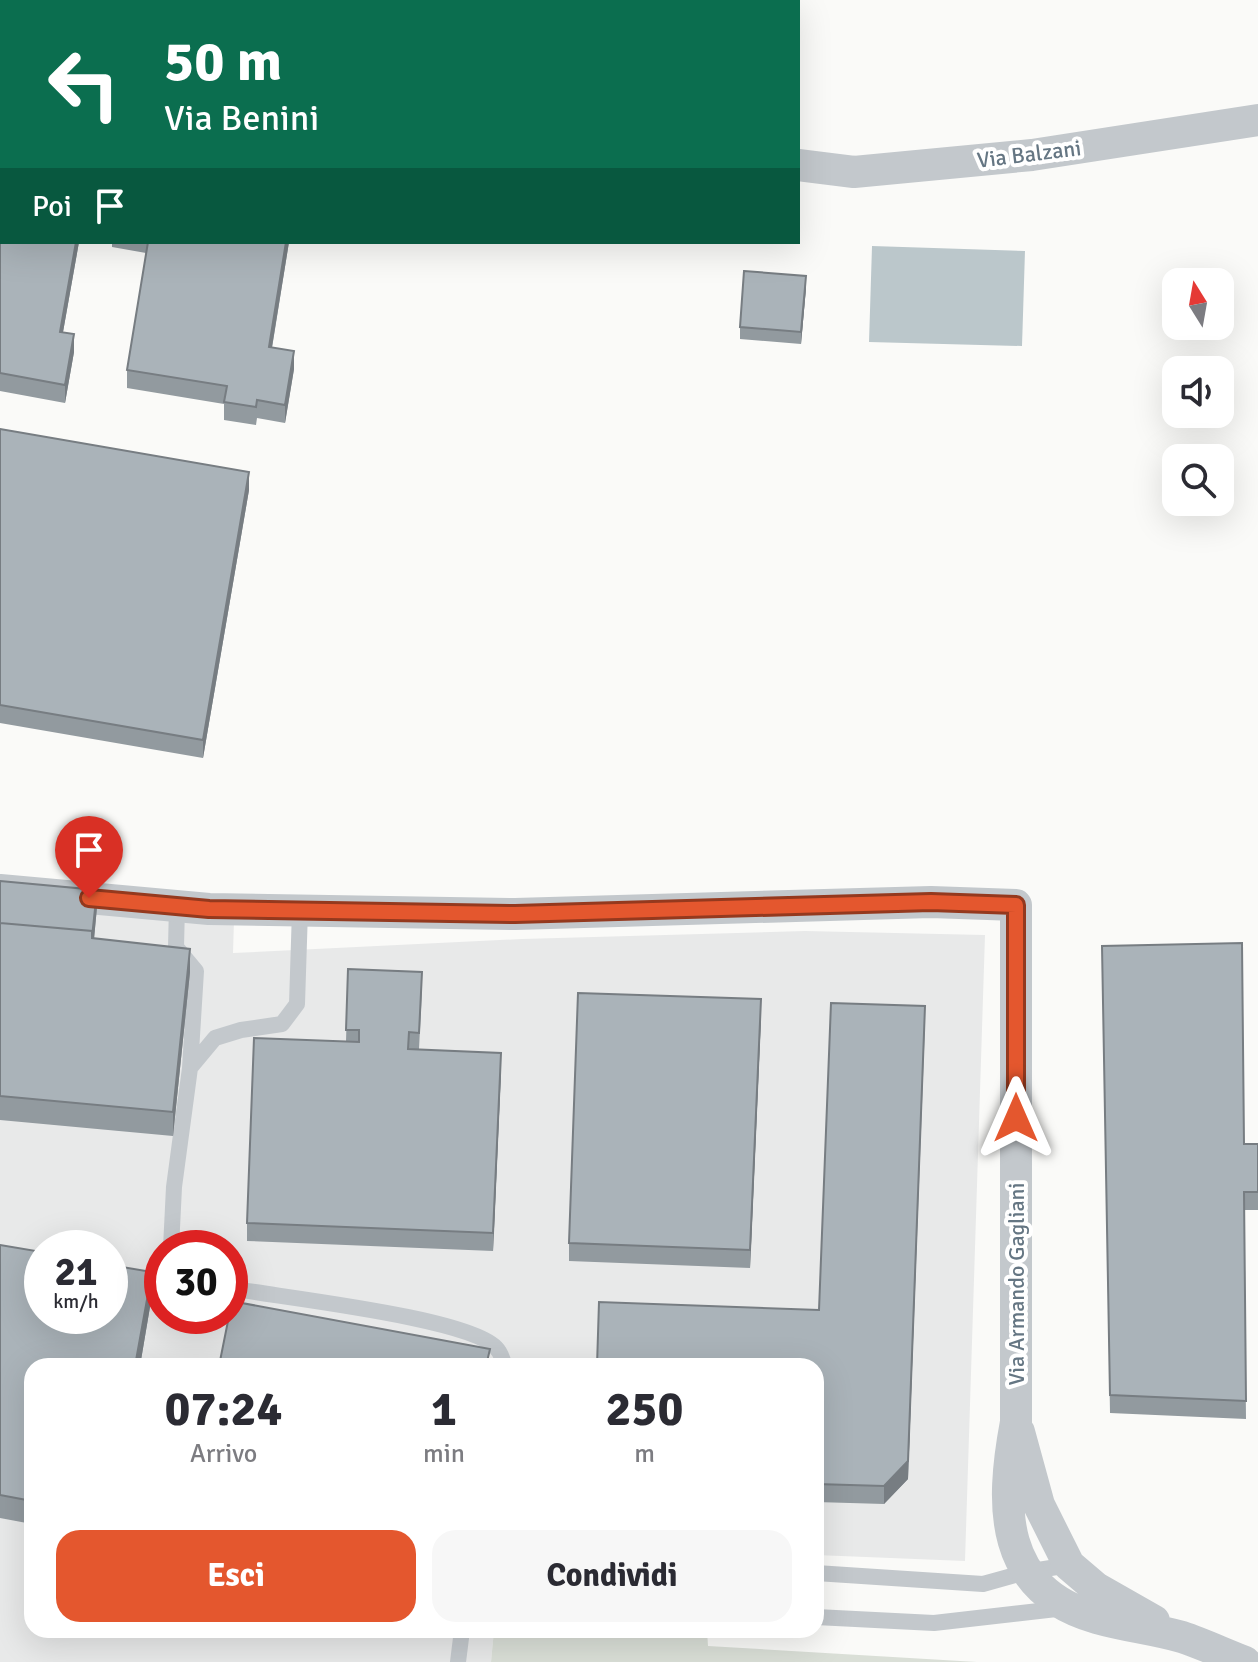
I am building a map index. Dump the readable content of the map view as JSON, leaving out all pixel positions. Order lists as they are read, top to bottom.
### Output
{
  "streets": {
    "street": ["Via Balzani", "Via Armando Gagliani"]
  },
  "north": "top",
  "page": {
    "turn": ["50 m", "Via Benini"],
    "then": "Poi",
    "speed": "21 km/h",
    "limit": "30",
    "eta": [
      "07:24",
      "Arrivo",
      "1",
      "min",
      "250",
      "m"
    ],
    "buttons": ["Esci", "Condividi"]
  }
}
